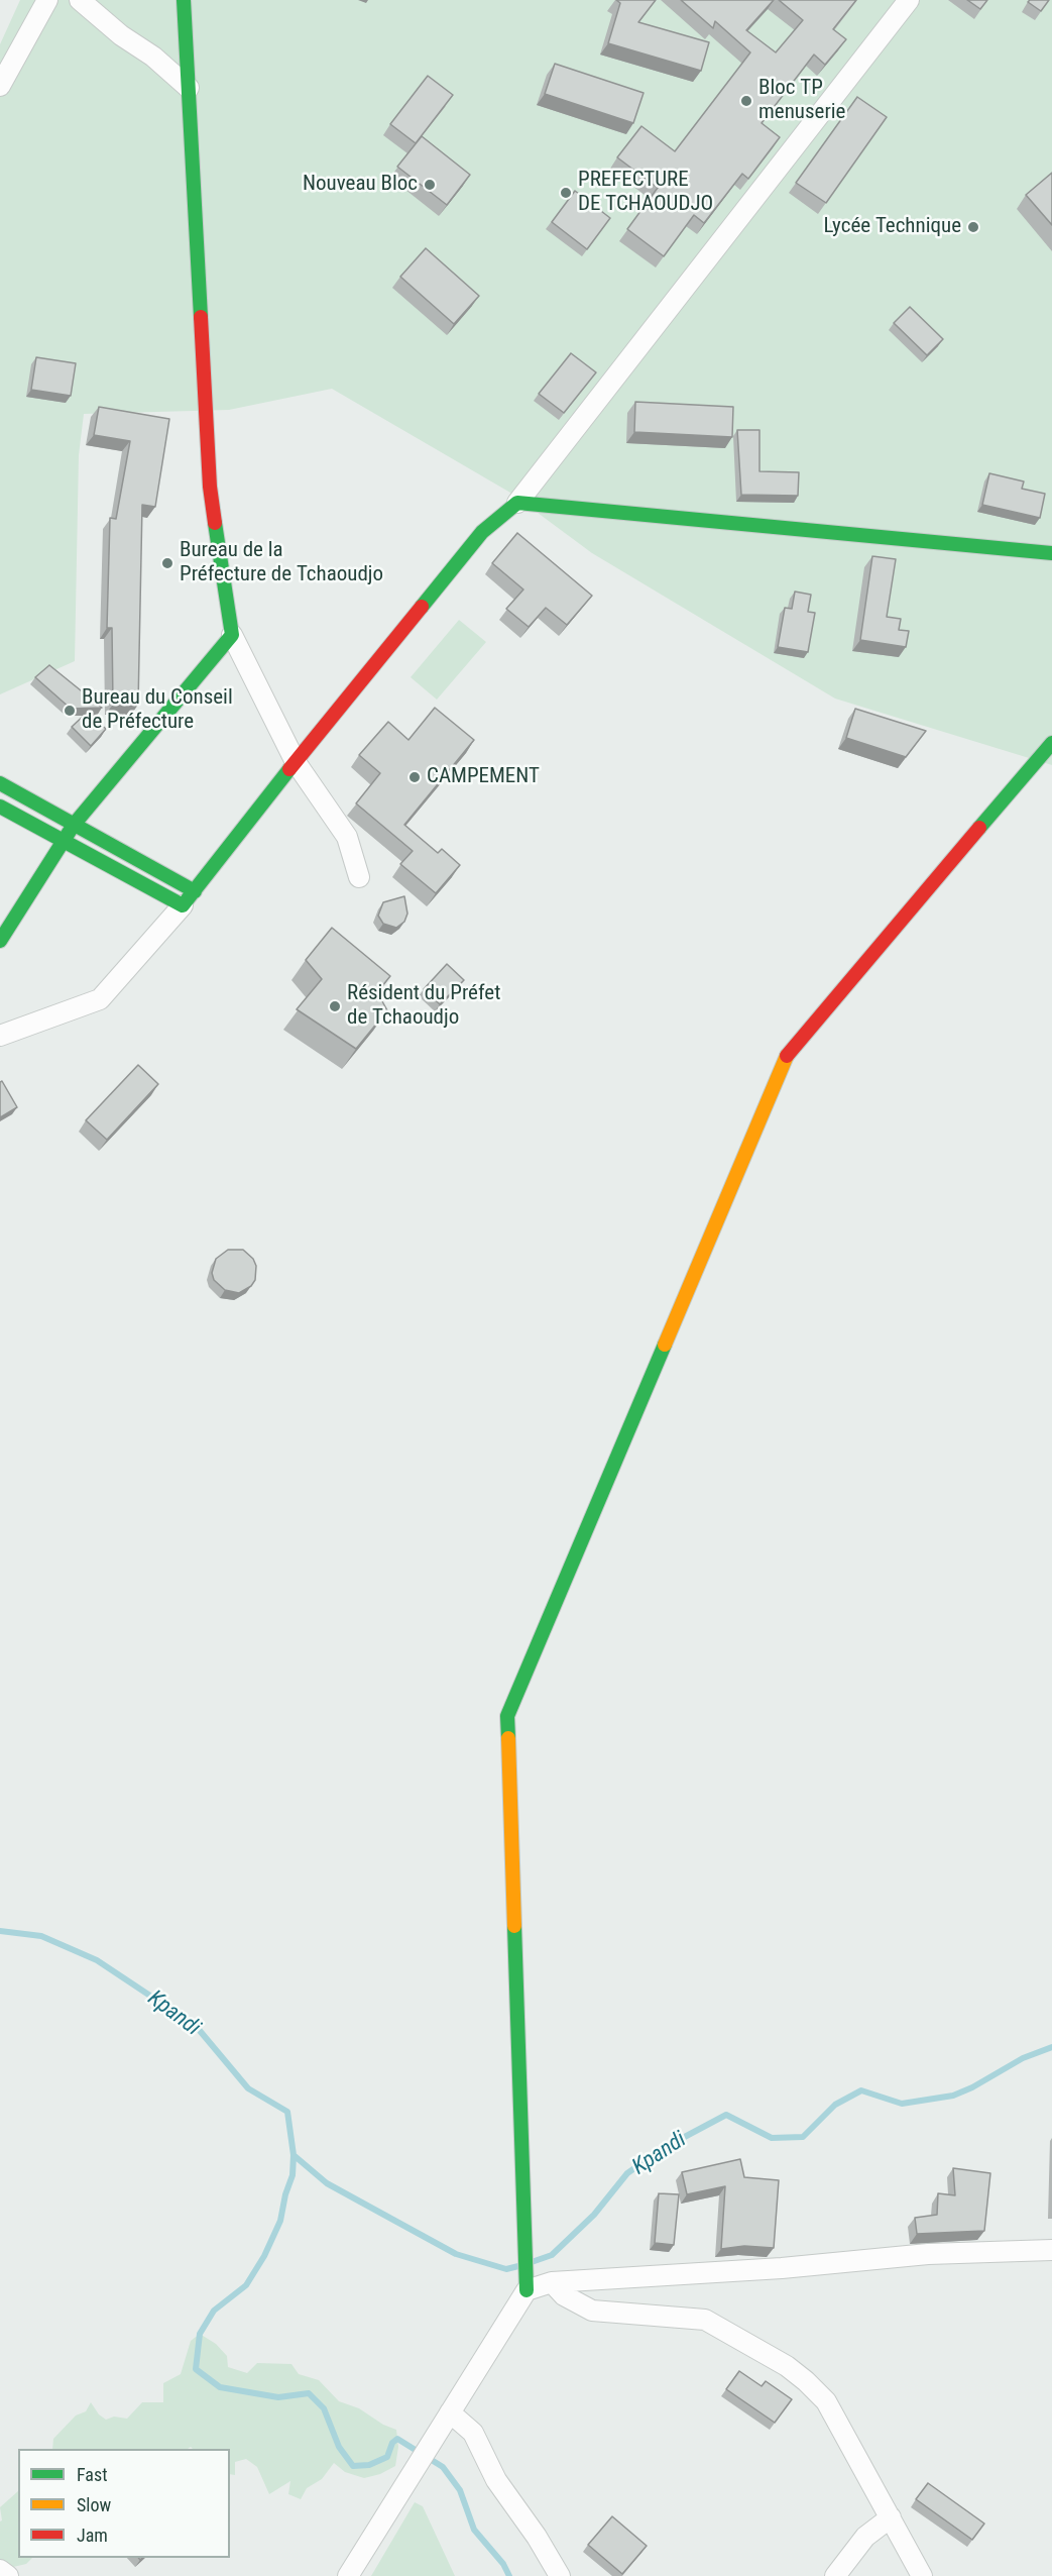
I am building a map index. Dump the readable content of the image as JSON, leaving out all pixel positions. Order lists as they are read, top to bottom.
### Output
{
  "water": ["Kpandi"],
  "places": [
    "Bloc TP menuserie",
    "Nouveau Bloc",
    "PREFECTURE DE TCHAOUDJO",
    "Lycée Technique",
    "Bureau de la Préfecture de Tchaoudjo",
    "Bureau du Conseil de Préfecture",
    "CAMPEMENT",
    "Résident du Préfet de Tchaoudjo"
  ],
  "legend": ["Fast", "Slow", "Jam"]
}
